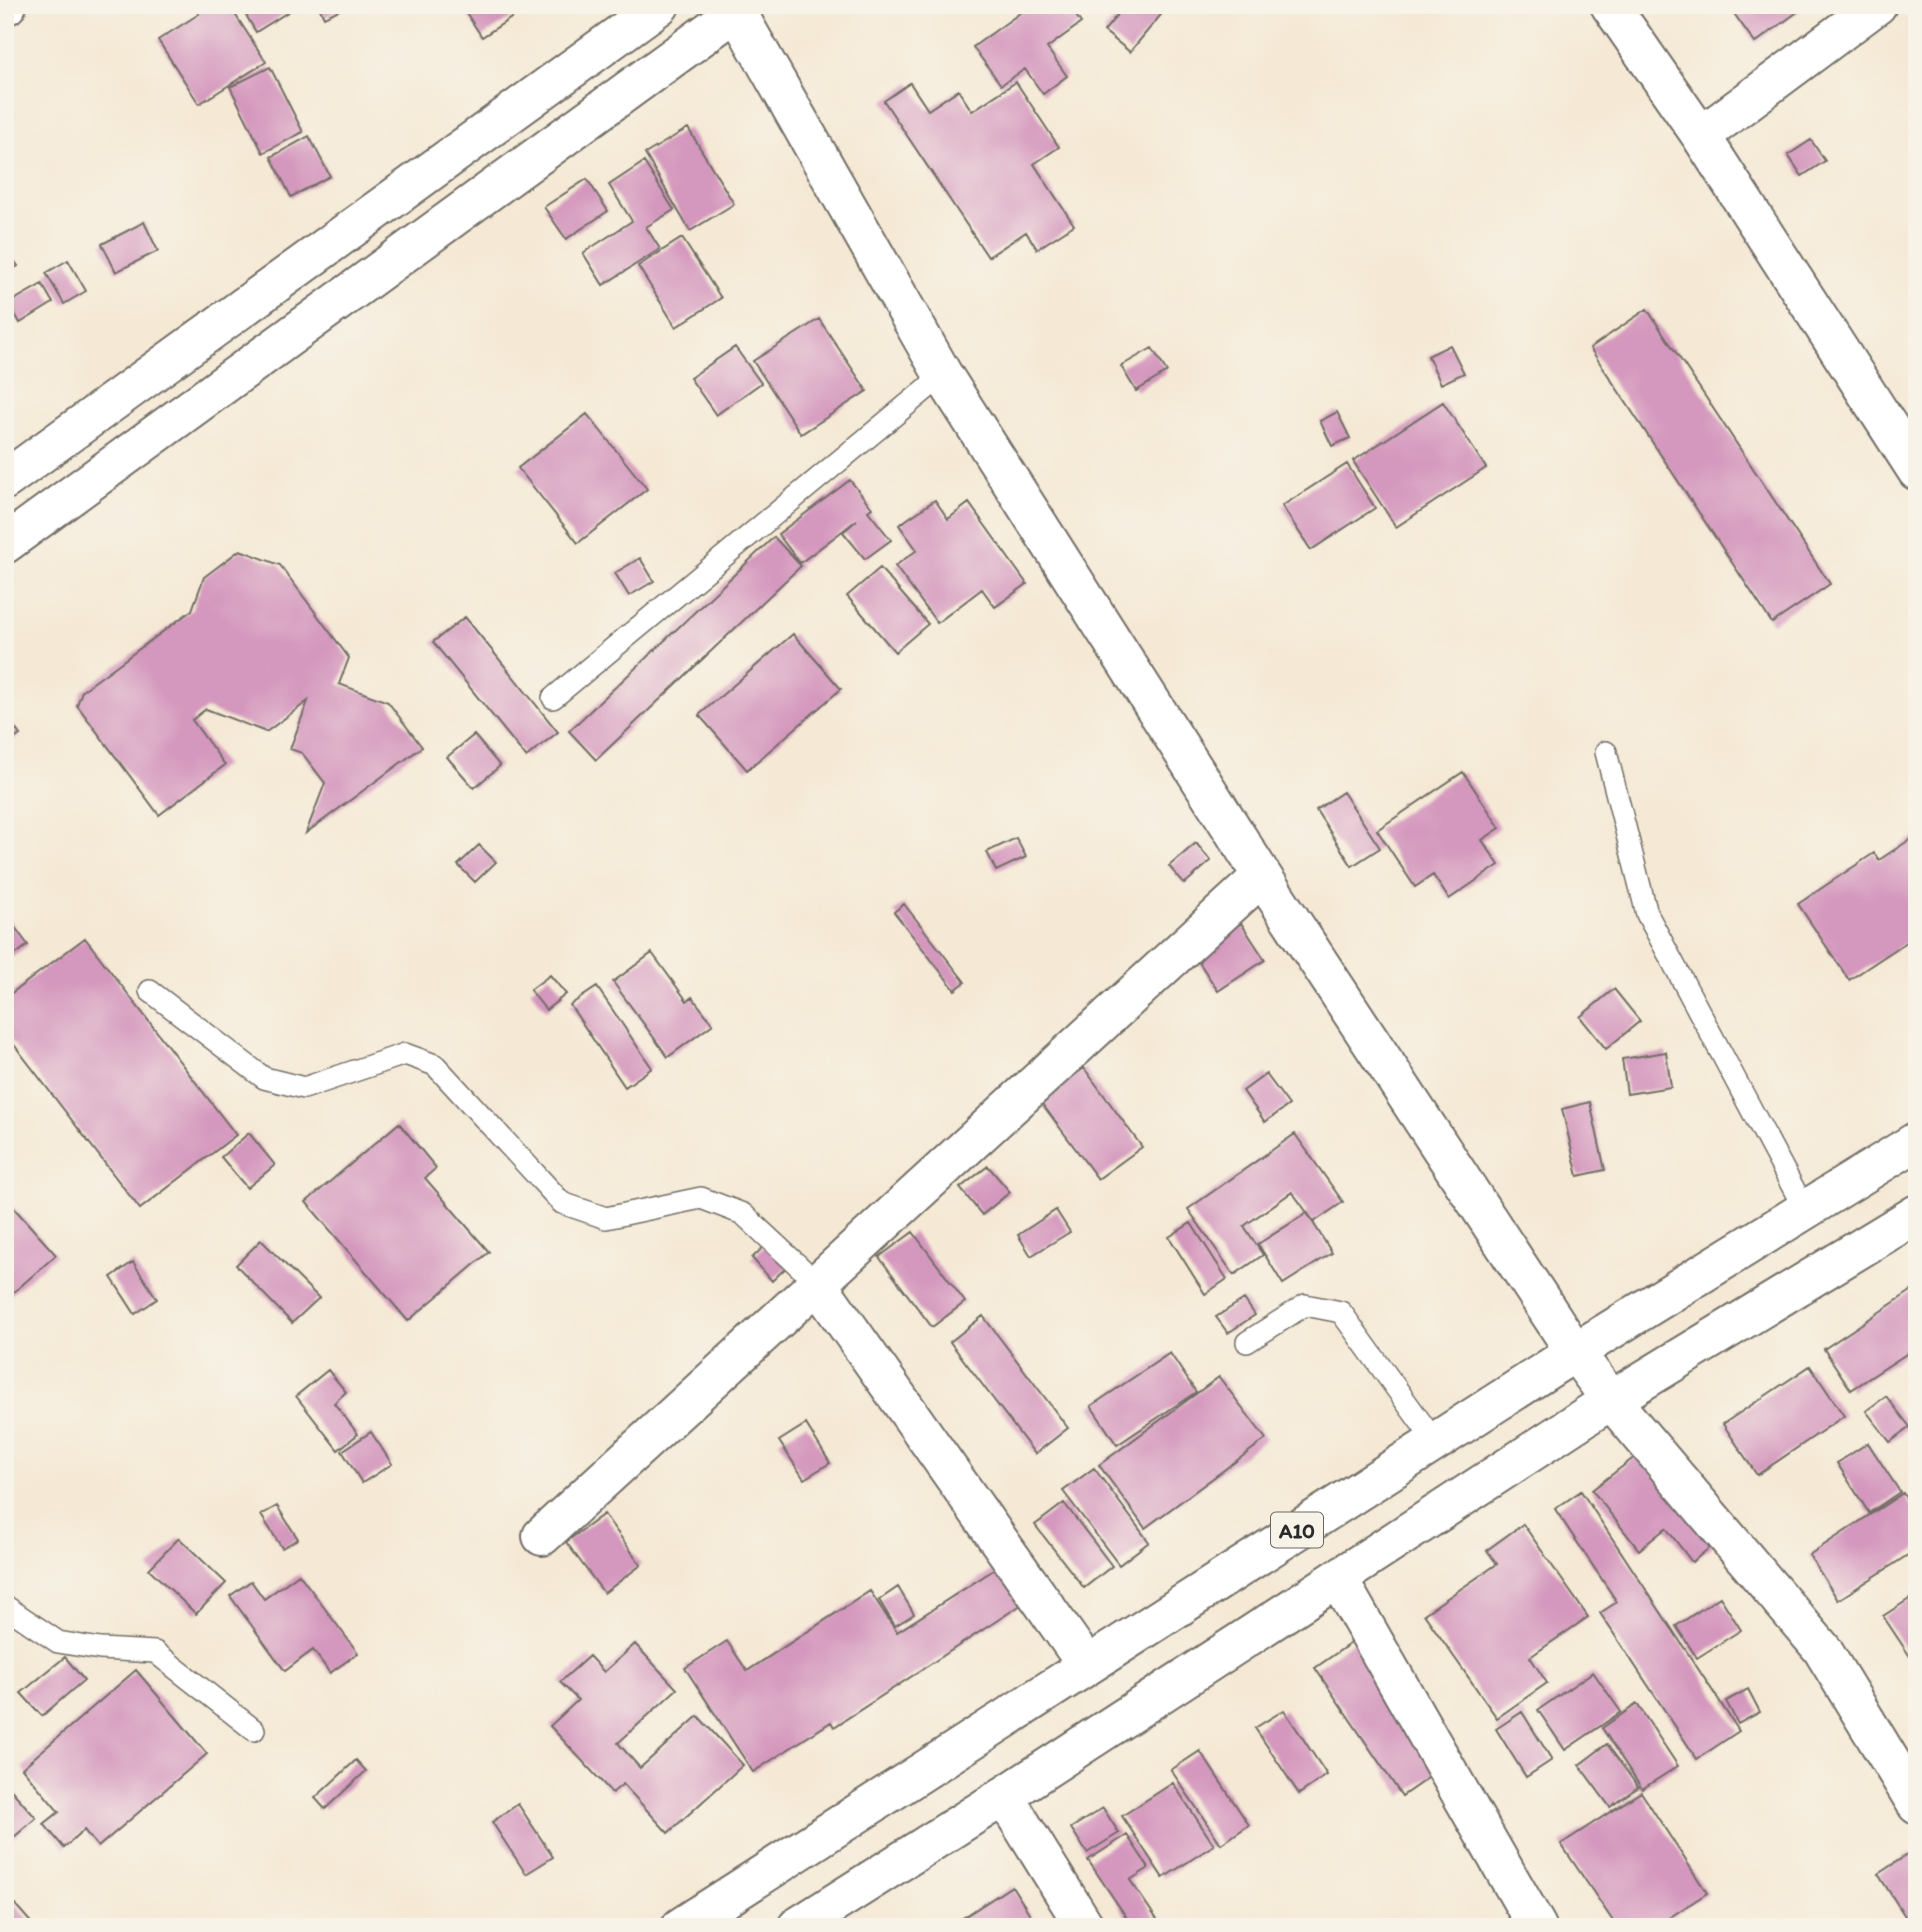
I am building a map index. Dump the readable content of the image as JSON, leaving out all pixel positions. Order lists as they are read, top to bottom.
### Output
{
  "streets": {
    "main road": ["A10"]
  }
}
